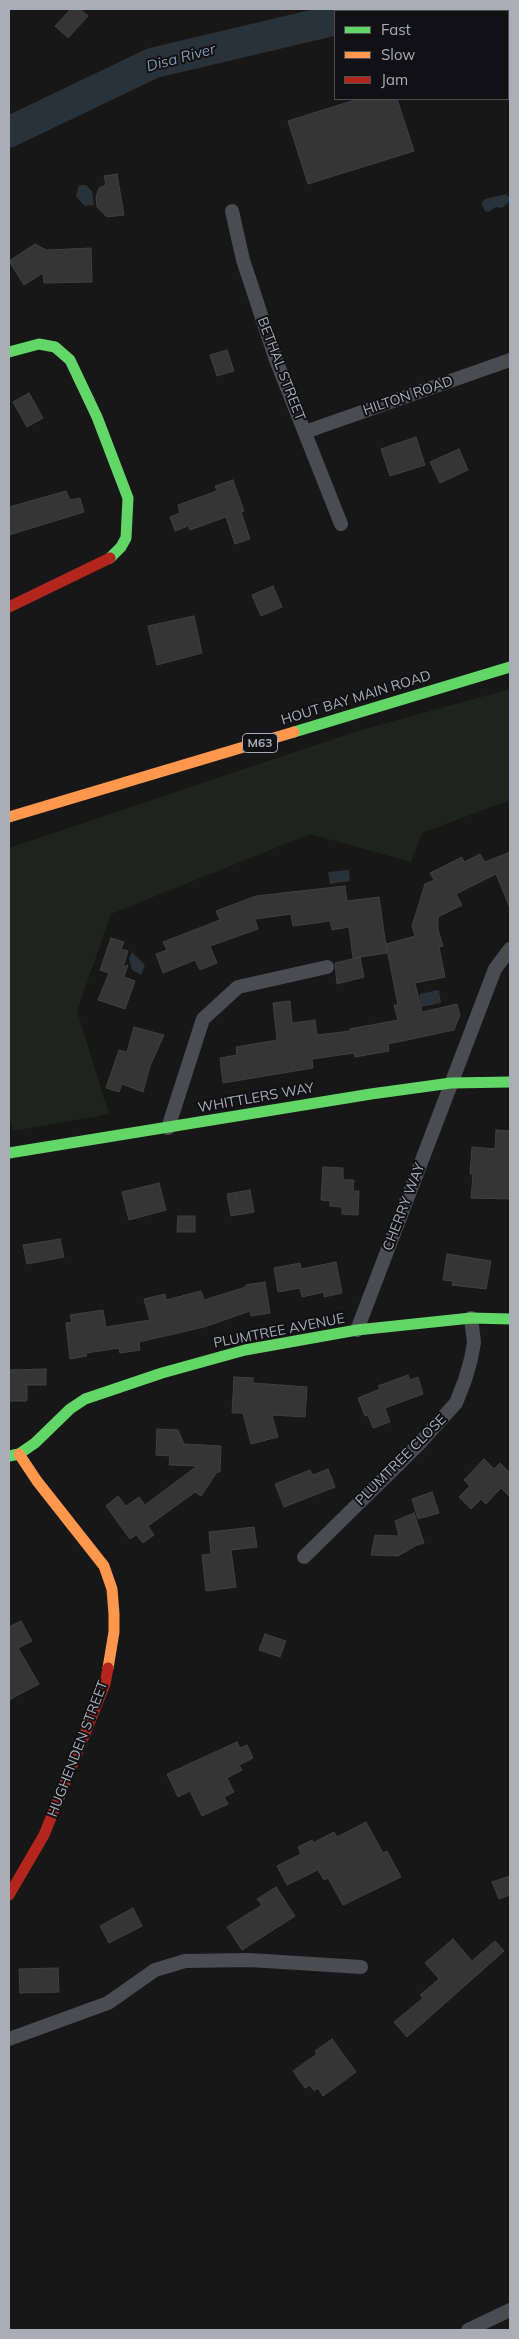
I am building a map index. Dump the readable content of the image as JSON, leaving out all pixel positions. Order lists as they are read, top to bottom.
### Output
{
  "streets": {
    "street": [
      "BETHAL STREET",
      "HILTON ROAD",
      "HOUT BAY MAIN ROAD",
      "M63",
      "WHITTLERS WAY",
      "CHERRY WAY",
      "PLUMTREE AVENUE",
      "PLUMTREE CLOSE",
      "HUGHENDEN STREET"
    ]
  },
  "crossings": [
    ["BETHAL STREET", "HILTON ROAD"],
    ["WHITTLERS WAY", "CHERRY WAY"],
    ["CHERRY WAY", "PLUMTREE AVENUE"],
    ["PLUMTREE AVENUE", "PLUMTREE CLOSE"],
    ["PLUMTREE AVENUE", "HUGHENDEN STREET"]
  ],
  "water": ["Disa River"],
  "legend": ["Fast", "Slow", "Jam"]
}
